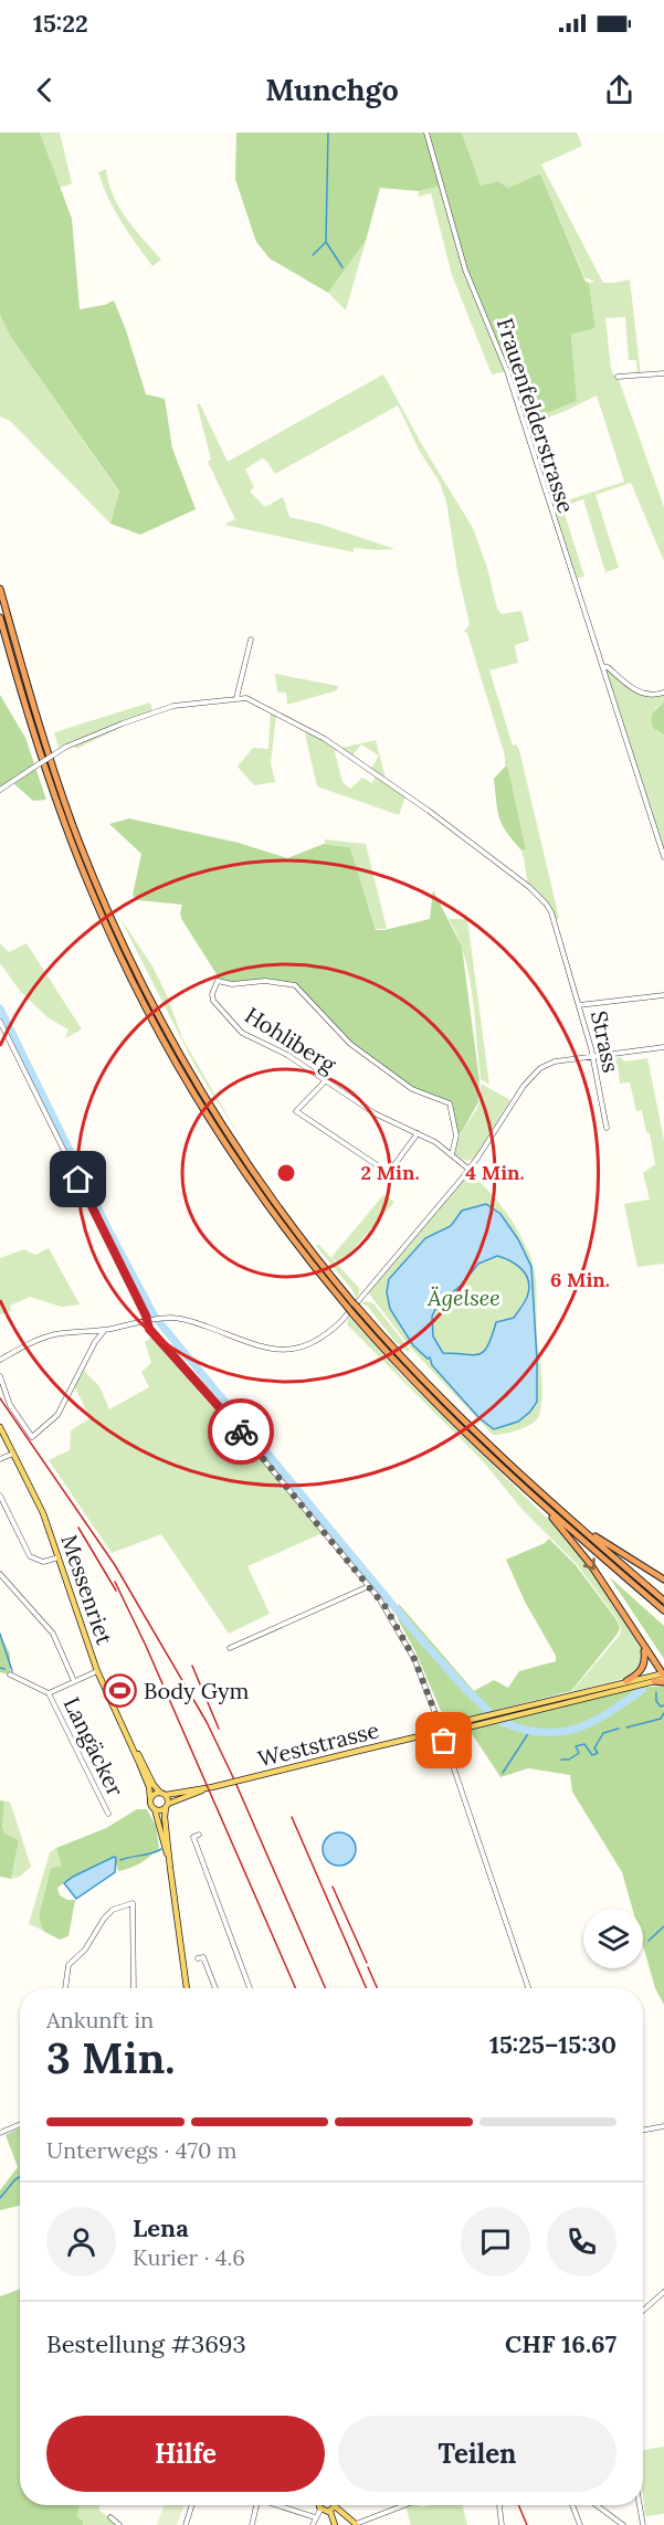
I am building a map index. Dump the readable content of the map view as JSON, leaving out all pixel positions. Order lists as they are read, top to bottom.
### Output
{
  "streets": {
    "main road": ["Messenriet", "Weststrasse"],
    "street": [
      "Frauenfelderstrasse",
      "Hohliberg",
      "Strass",
      "Langäcker"
    ]
  },
  "crossings": [
    ["Messenriet", "Weststrasse"],
    ["Messenriet", "Langäcker"]
  ],
  "parks": ["Ägelsee"],
  "places": {
    "sports": ["Body Gym"]
  },
  "page": {
    "status": "15:22",
    "header": "Munchgo",
    "heading": ["3 Min.", "Ankunft in", "15:25–15:30"],
    "panel": [
      "Lena",
      "Kurier · 4.6",
      "Bestellung #3693",
      "CHF 16.67"
    ],
    "bar": "Unterwegs · 470 m",
    "buttons": ["Hilfe", "Teilen"]
  },
  "rings": ["2 Min.", "4 Min.", "6 Min."]
}
